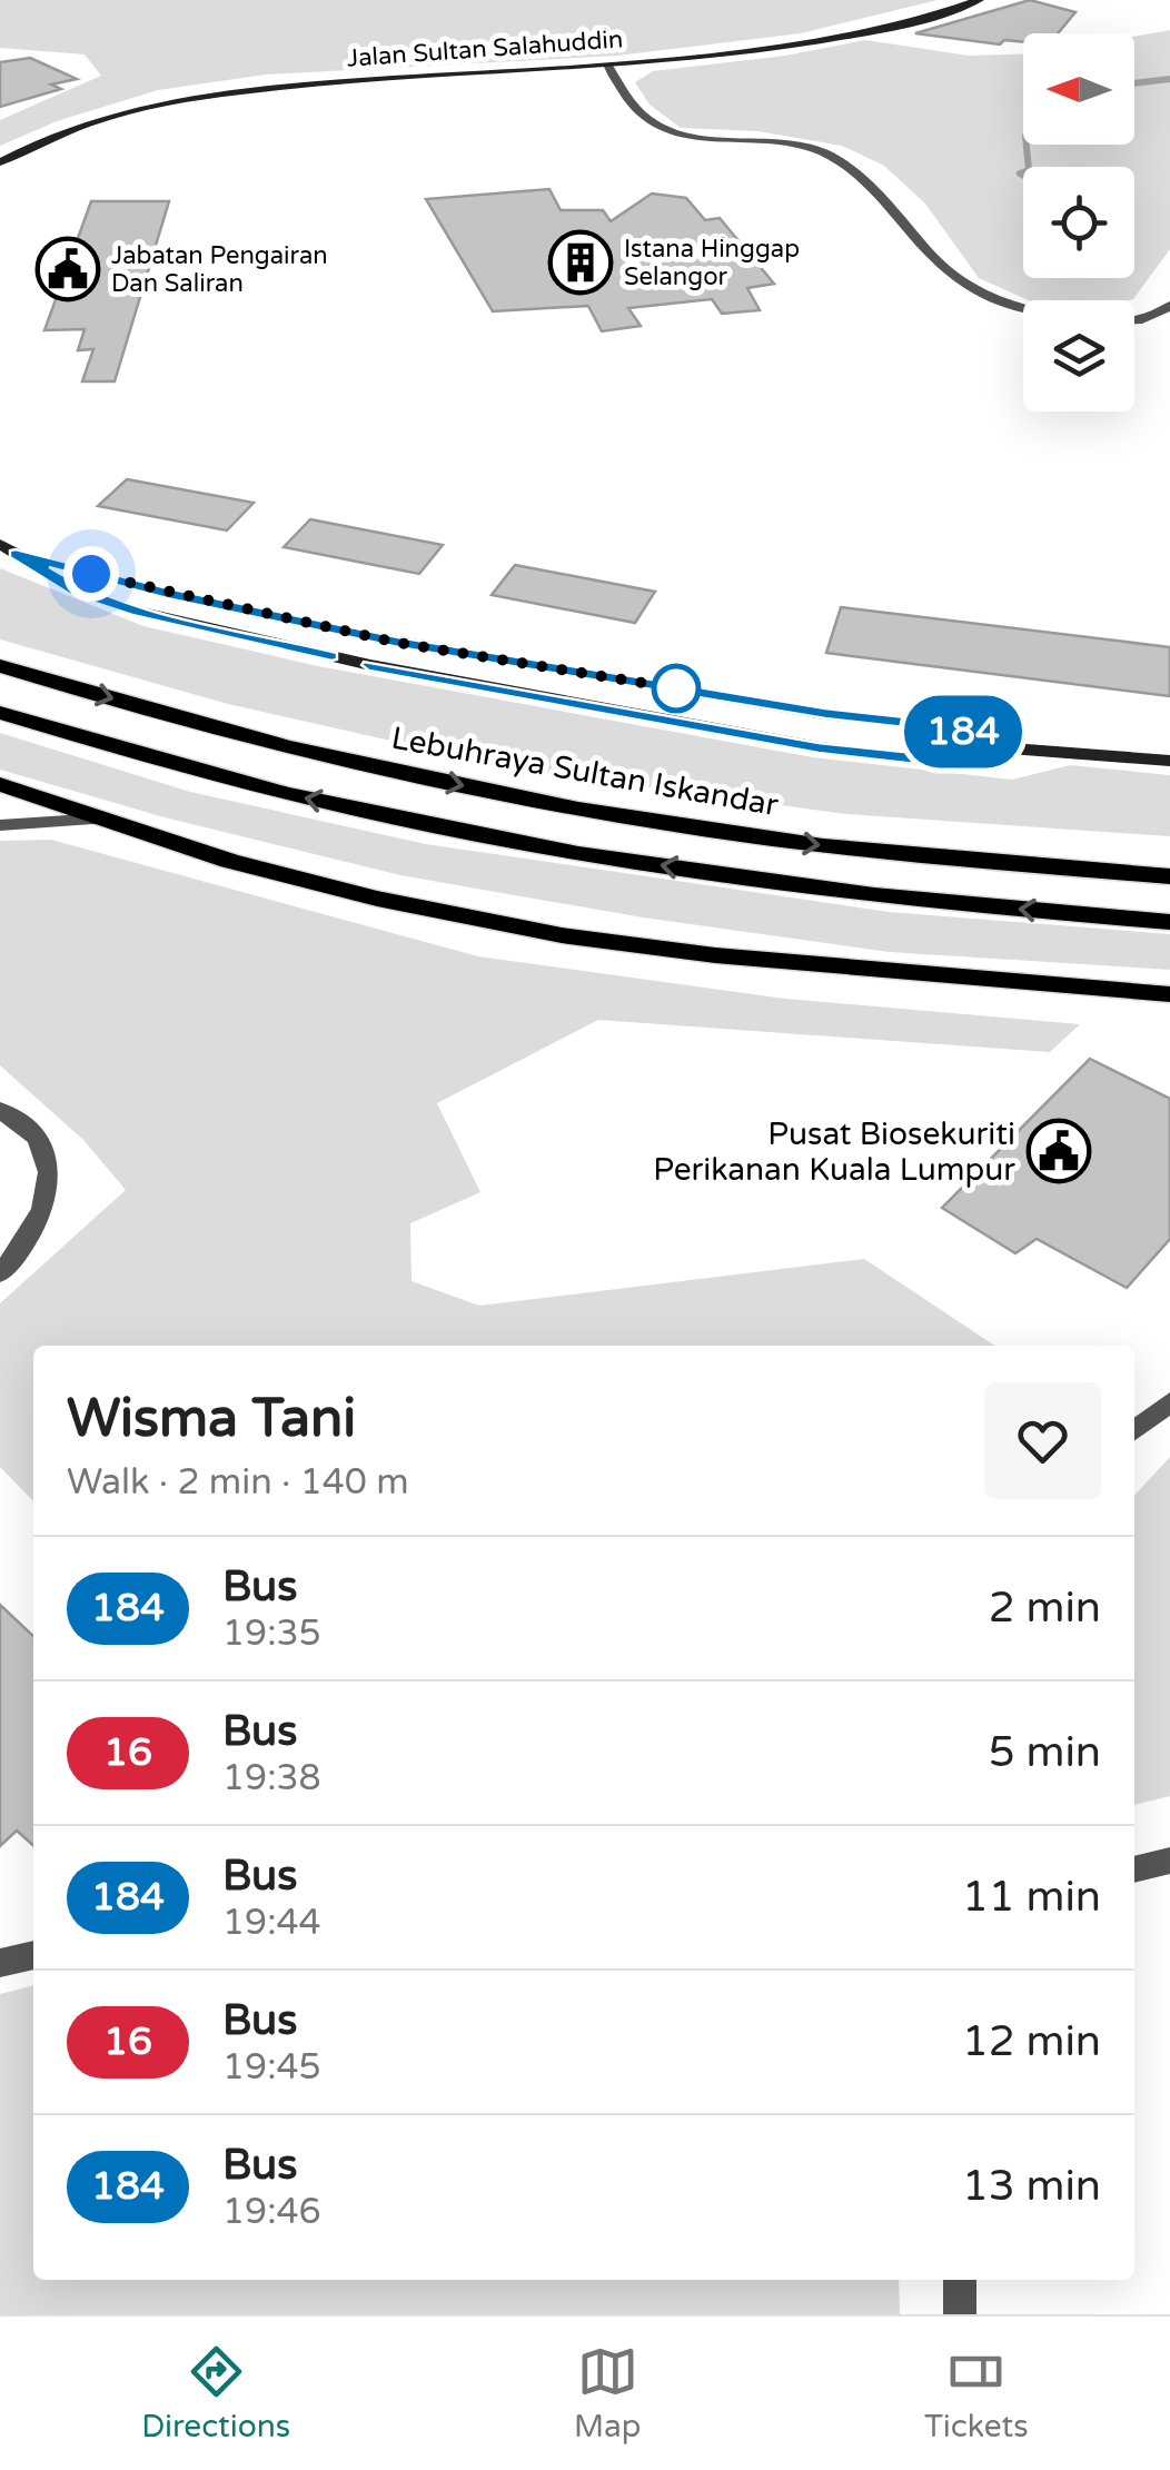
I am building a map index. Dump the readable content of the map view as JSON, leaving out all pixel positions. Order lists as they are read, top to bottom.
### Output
{
  "streets": {
    "main road": ["Lebuhraya Sultan Iskandar"],
    "street": ["Jalan Sultan Salahuddin"]
  },
  "places": {
    "building": ["Istana Hinggap Selangor"],
    "public building": ["Jabatan Pengairan Dan Saliran", "Pusat Biosekuriti Perikanan Kuala Lumpur"]
  },
  "lines": ["bus line 184"],
  "north": "left",
  "page": {
    "on_map": "184",
    "heading": ["Wisma Tani", "Walk · 2 min · 140 m"],
    "list": [
      {
        "mark": "184",
        "name": "Bus",
        "note": "19:35",
        "value": "2 min"
      },
      {
        "mark": "16",
        "name": "Bus",
        "note": "19:38",
        "value": "5 min"
      },
      {
        "mark": "184",
        "name": "Bus",
        "note": "19:44",
        "value": "11 min"
      },
      {
        "mark": "16",
        "name": "Bus",
        "note": "19:45",
        "value": "12 min"
      },
      {
        "mark": "184",
        "name": "Bus",
        "note": "19:46",
        "value": "13 min"
      }
    ],
    "tabs": ["Directions", "Map", "Tickets"]
  }
}
